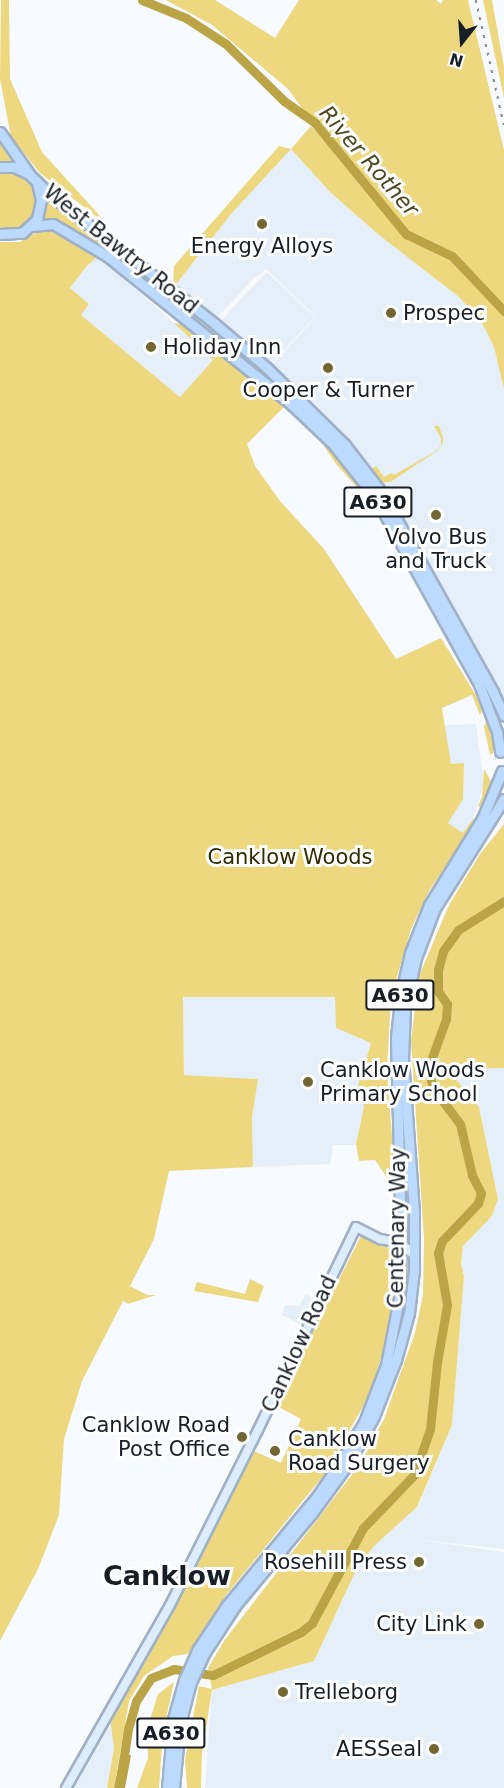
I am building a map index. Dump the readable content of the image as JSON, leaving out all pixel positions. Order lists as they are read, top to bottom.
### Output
{
  "streets": {
    "main road": ["West Bawtry Road", "A630", "Centenary Way"],
    "street": ["Canklow Road"]
  },
  "crossings": [
    ["West Bawtry Road", "A630"],
    ["A630", "Centenary Way"],
    ["Centenary Way", "Canklow Road"]
  ],
  "districts": ["Canklow"],
  "water": ["River Rother"],
  "parks": ["Canklow Woods"],
  "places": [
    "Energy Alloys",
    "Prospec",
    "Holiday Inn",
    "Cooper & Turner",
    "Volvo Bus and Truck",
    "Canklow Woods Primary School",
    "Canklow Road Post Office",
    "Canklow Road Surgery",
    "Rosehill Press",
    "City Link",
    "Trelleborg",
    "AESSeal"
  ],
  "north": "bottom"
}
